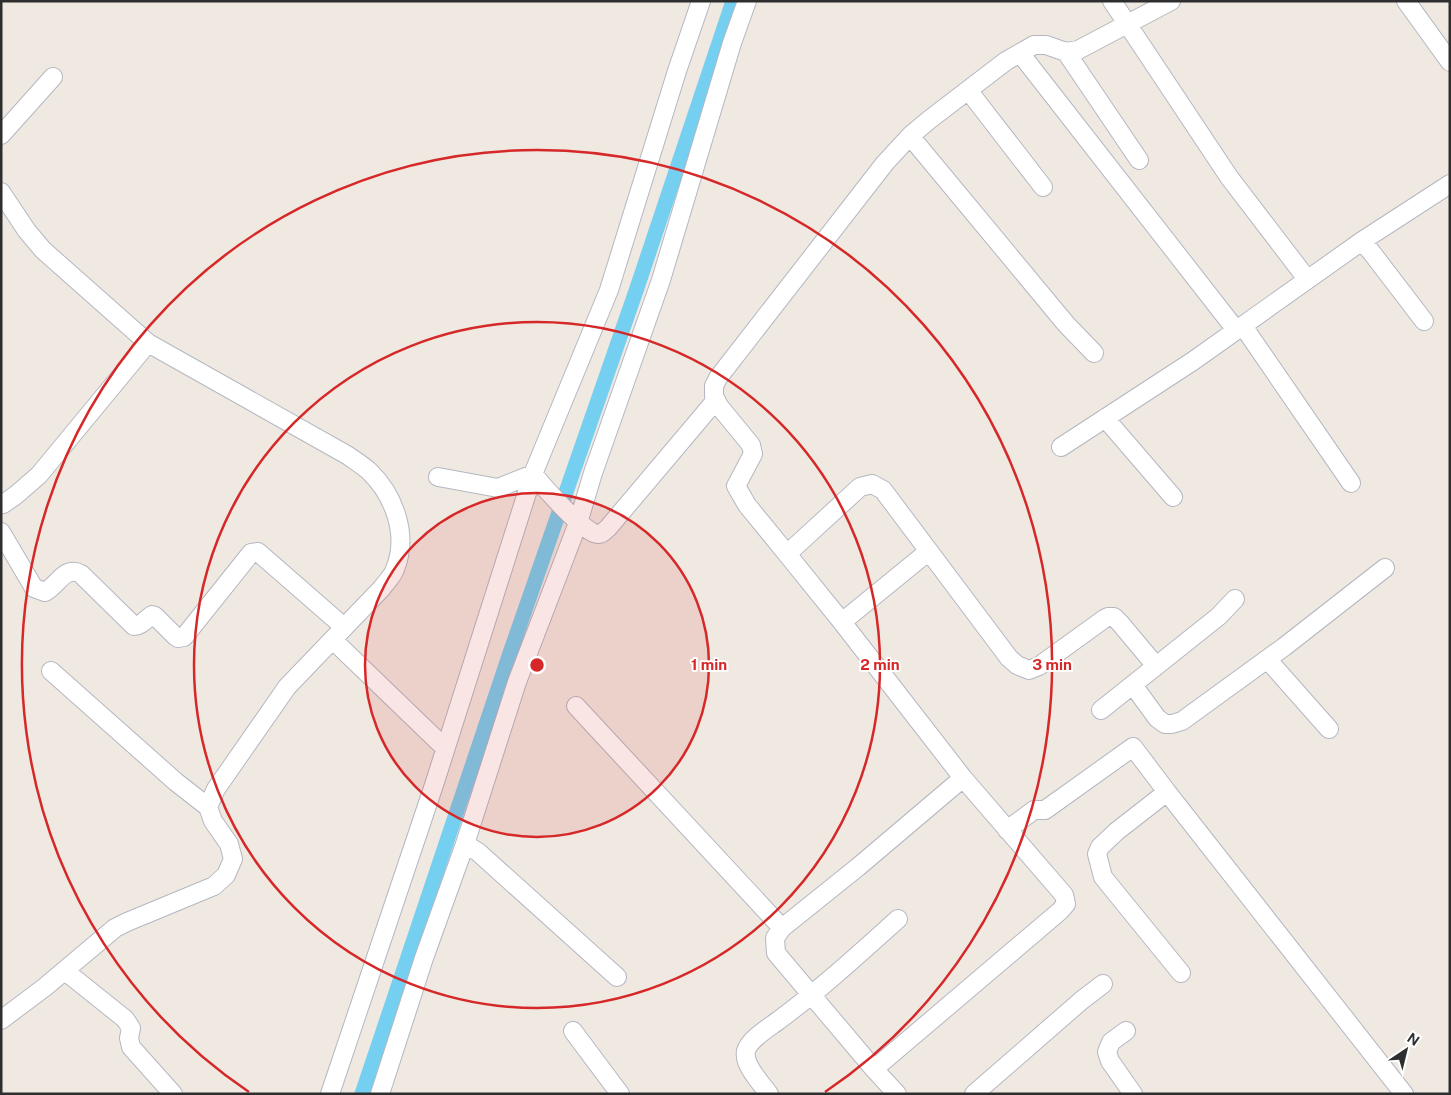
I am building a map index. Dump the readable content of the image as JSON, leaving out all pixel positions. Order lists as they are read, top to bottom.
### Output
{
  "north": "top right",
  "rings": ["1 min", "2 min", "3 min"]
}
